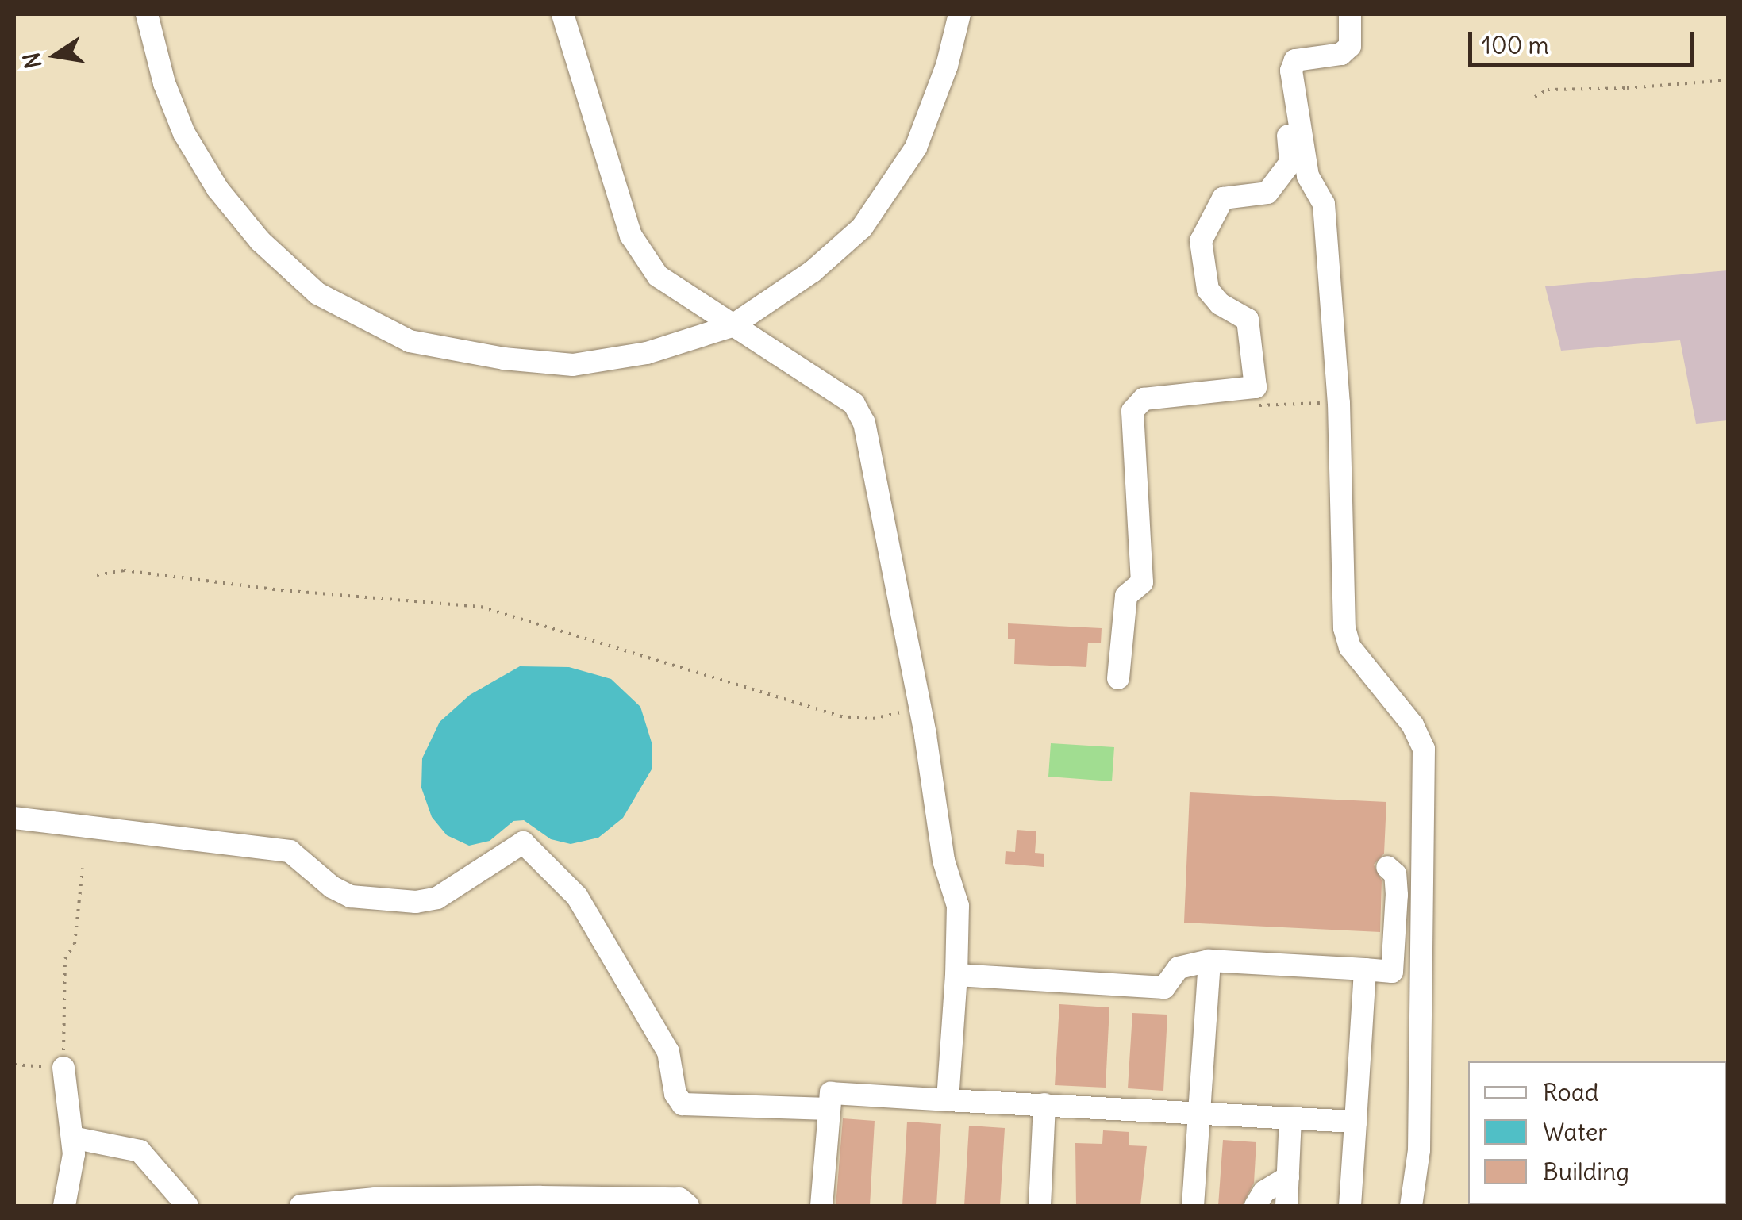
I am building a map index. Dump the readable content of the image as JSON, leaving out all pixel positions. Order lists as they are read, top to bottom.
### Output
{
  "legend": ["Road", "Water", "Building"],
  "scale_bar": "100 m",
  "north": "left"
}
